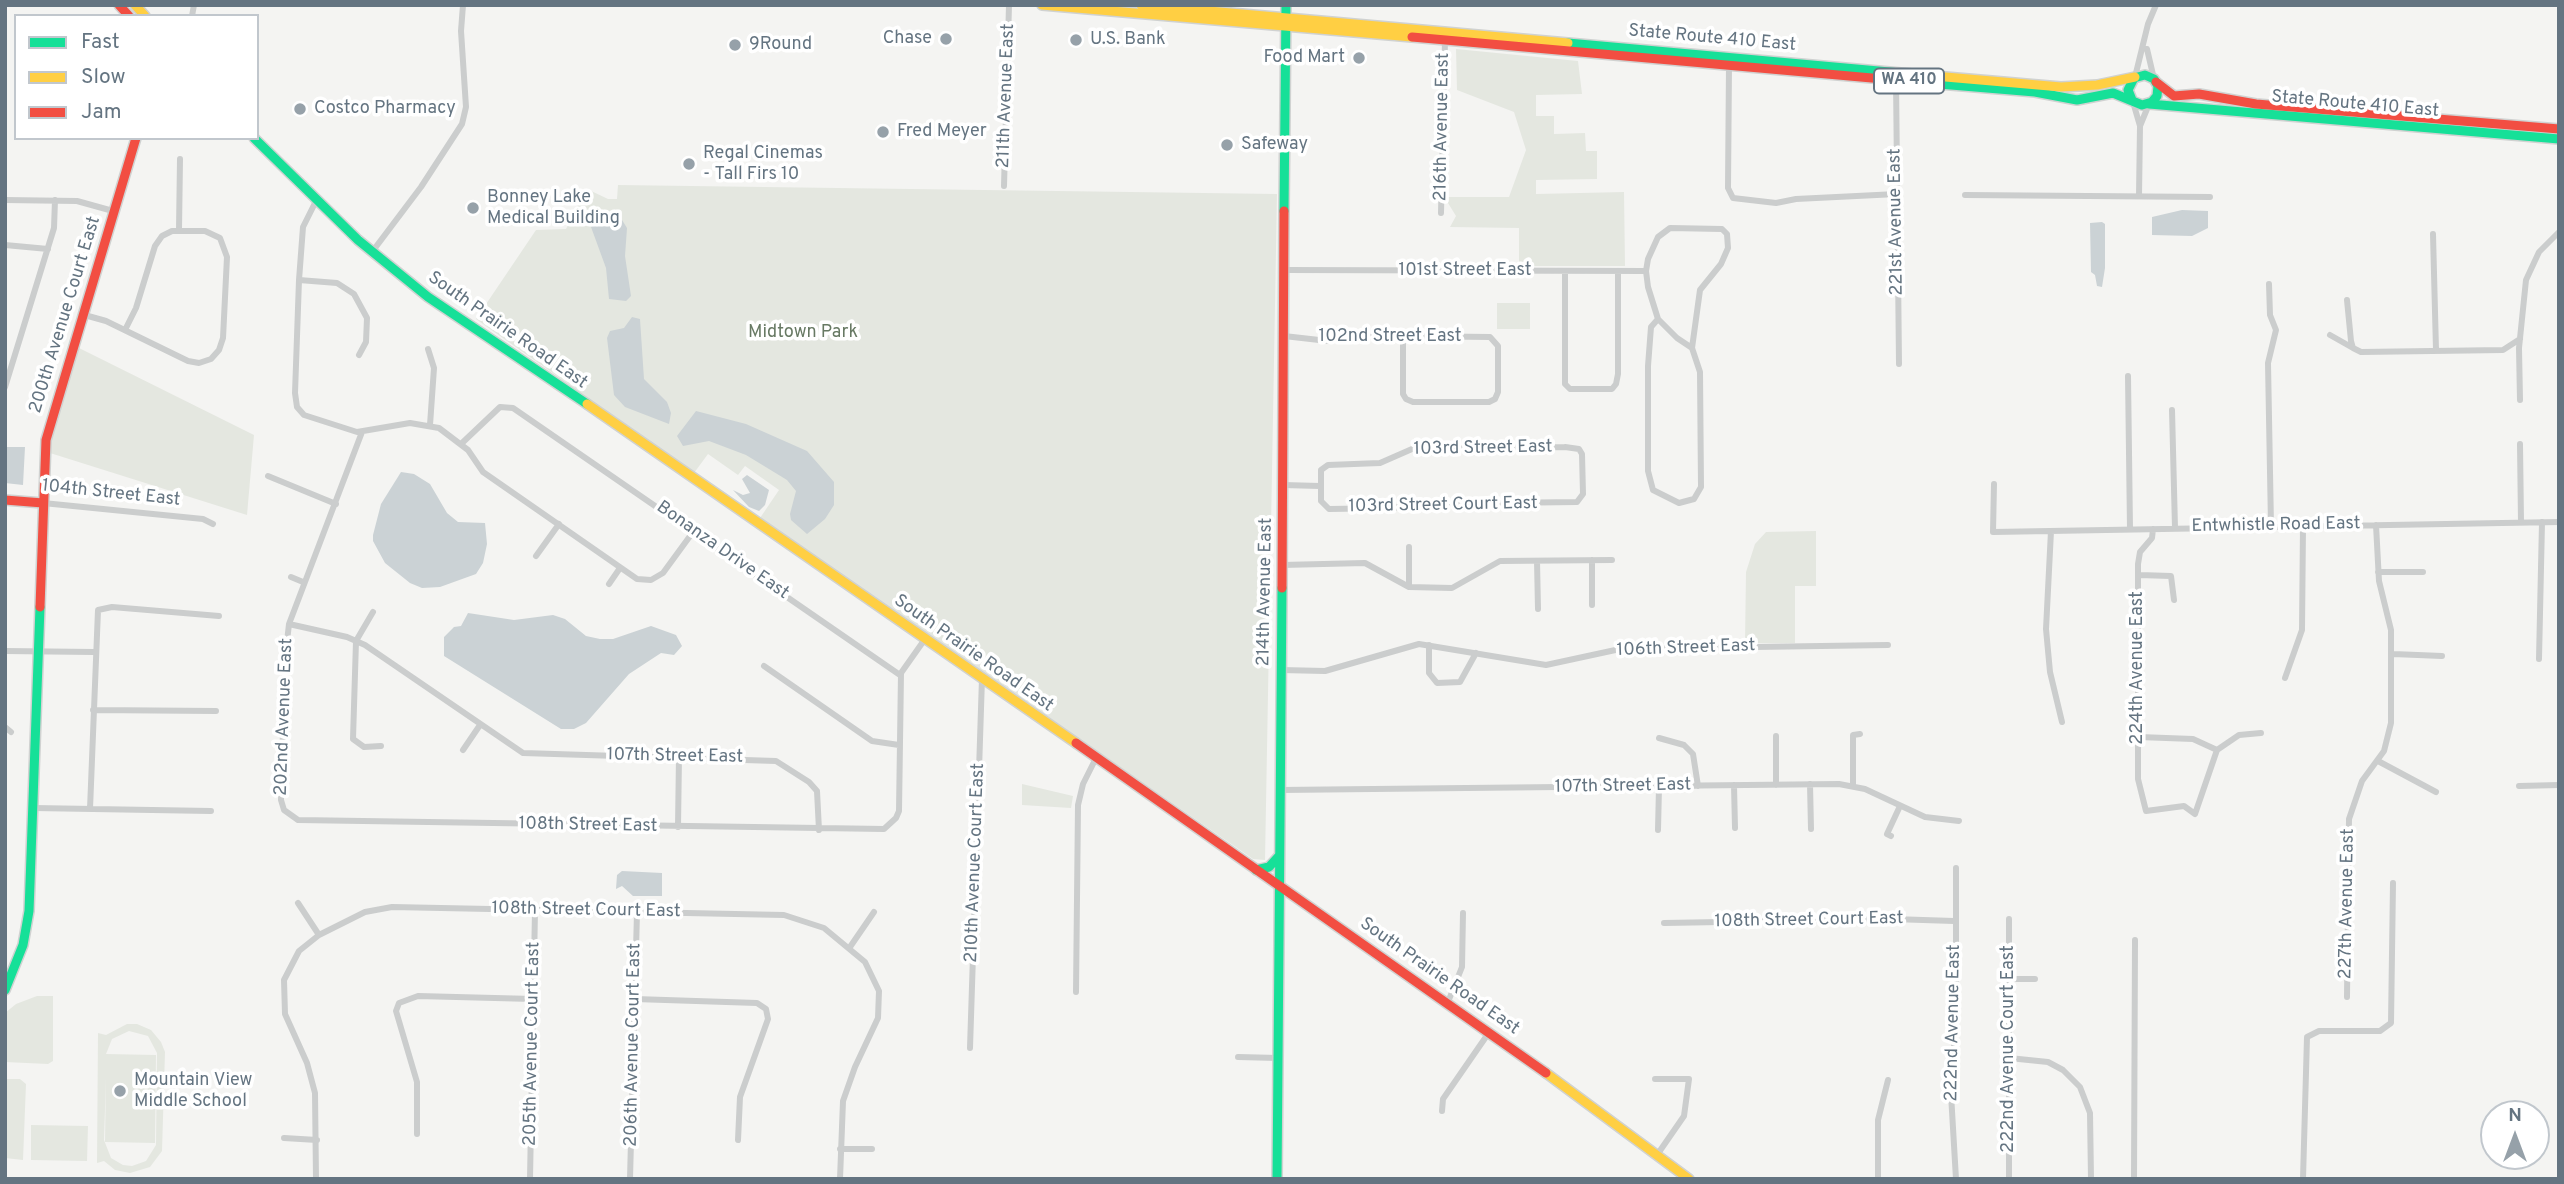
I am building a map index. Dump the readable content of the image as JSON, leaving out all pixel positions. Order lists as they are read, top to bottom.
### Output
{
  "streets": {
    "main road": [
      "State Route 410 East",
      "WA 410",
      "200th Avenue Court East",
      "South Prairie Road East",
      "104th Street East",
      "214th Avenue East"
    ],
    "street": [
      "211th Avenue East",
      "216th Avenue East",
      "221st Avenue East",
      "101st Street East",
      "102nd Street East",
      "103rd Street East",
      "103rd Street Court East",
      "Entwhistle Road East",
      "Bonanza Drive East",
      "106th Street East",
      "224th Avenue East",
      "202nd Avenue East",
      "107th Street East",
      "108th Street East",
      "210th Avenue Court East",
      "227th Avenue East",
      "108th Street Court East",
      "222nd Avenue East",
      "205th Avenue Court East",
      "206th Avenue Court East",
      "222nd Avenue Court East"
    ]
  },
  "crossings": [
    ["State Route 410 East", "WA 410"],
    ["State Route 410 East", "216th Avenue East"],
    ["State Route 410 East", "221st Avenue East"],
    ["State Route 410 East", "214th Avenue East"],
    ["WA 410", "214th Avenue East"],
    ["101st Street East", "214th Avenue East"],
    ["200th Avenue Court East", "104th Street East"],
    ["South Prairie Road East", "214th Avenue East"],
    ["South Prairie Road East", "210th Avenue Court East"],
    ["102nd Street East", "214th Avenue East"],
    ["103rd Street East", "103rd Street Court East"],
    ["Entwhistle Road East", "224th Avenue East"],
    ["Entwhistle Road East", "227th Avenue East"],
    ["214th Avenue East", "106th Street East"],
    ["214th Avenue East", "107th Street East"],
    ["202nd Avenue East", "108th Street East"],
    ["107th Street East", "108th Street East"],
    ["108th Street Court East", "222nd Avenue East"],
    ["108th Street Court East", "205th Avenue Court East"],
    ["108th Street Court East", "206th Avenue Court East"]
  ],
  "parks": ["Midtown Park"],
  "places": [
    "Chase",
    "U.S. Bank",
    "9Round",
    "Food Mart",
    "Costco Pharmacy",
    "Fred Meyer",
    "Safeway",
    "Regal Cinemas - Tall Firs 10",
    "Bonney Lake Medical Building",
    "Mountain View Middle School"
  ],
  "legend": ["Fast", "Slow", "Jam"],
  "north": "top"
}
